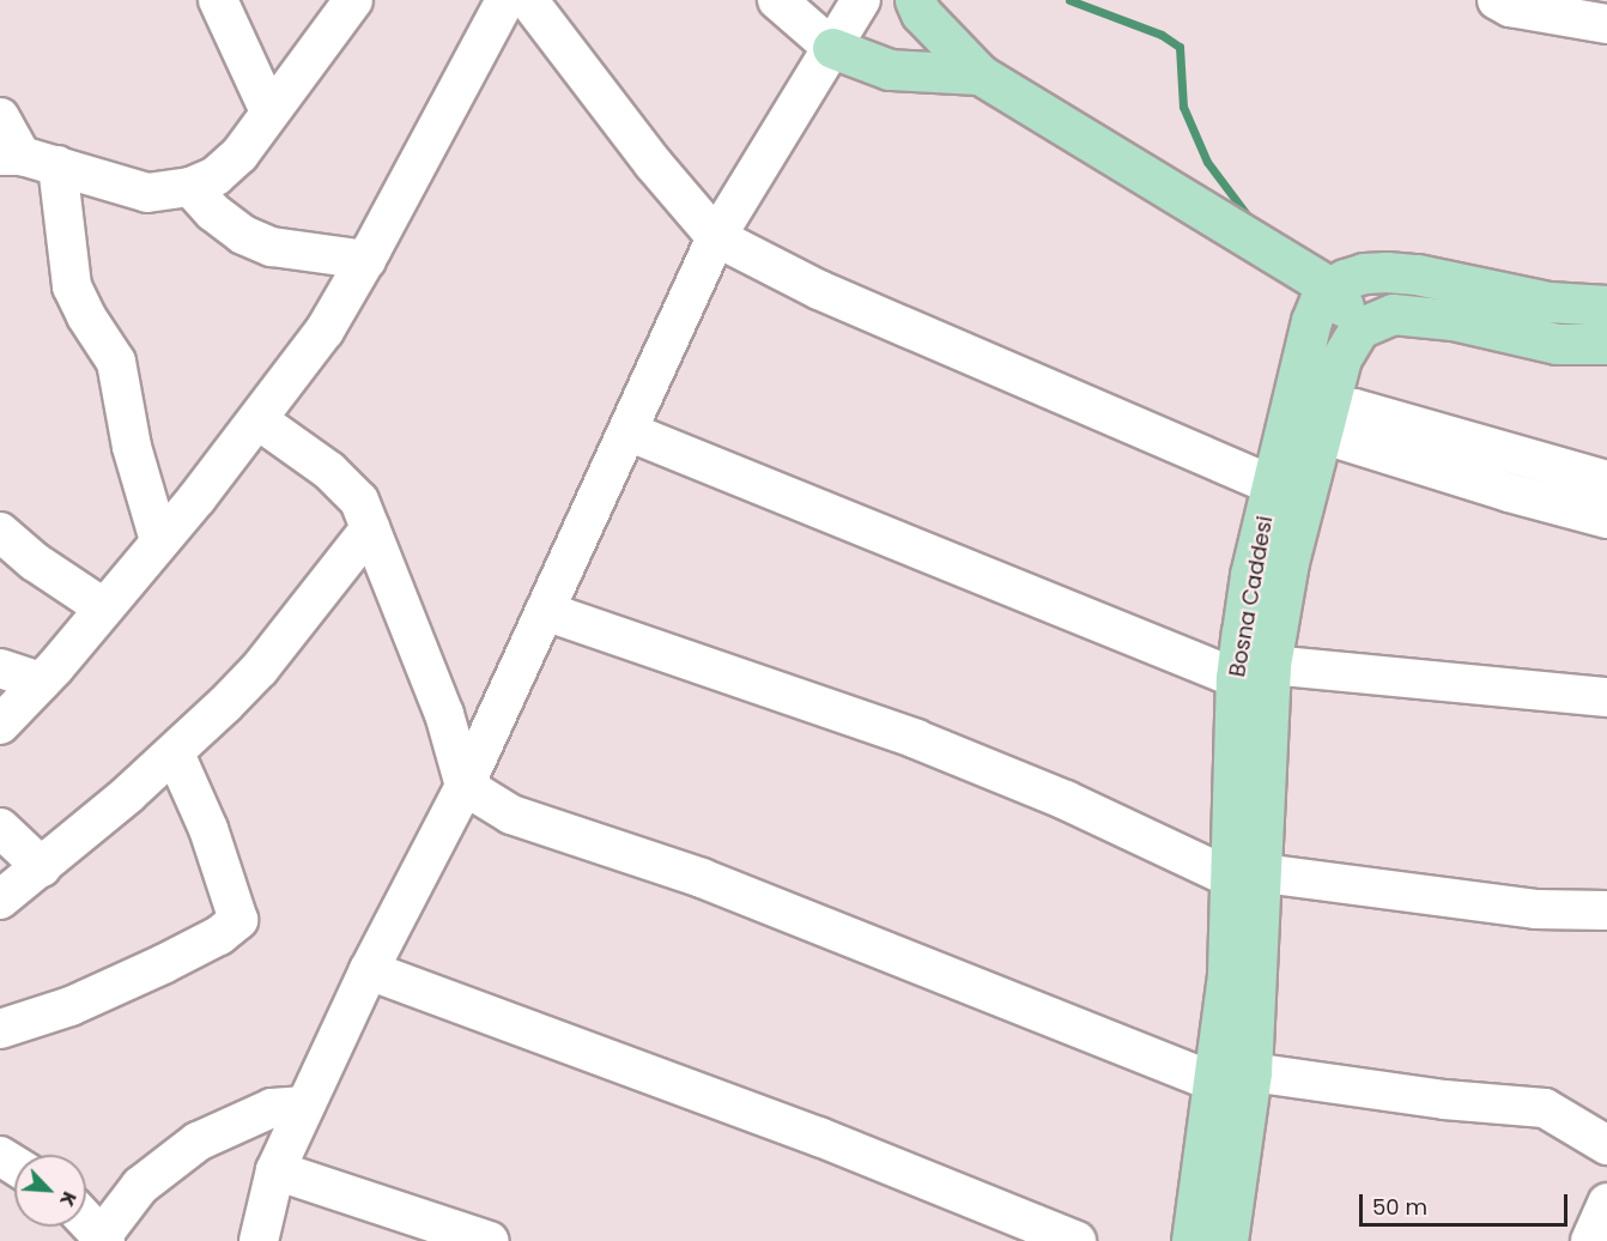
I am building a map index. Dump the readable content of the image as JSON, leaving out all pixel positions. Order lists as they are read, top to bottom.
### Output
{
  "streets": {
    "main road": ["Bosna Caddesi"]
  },
  "scale_bar": "50 m",
  "north": "bottom right"
}
